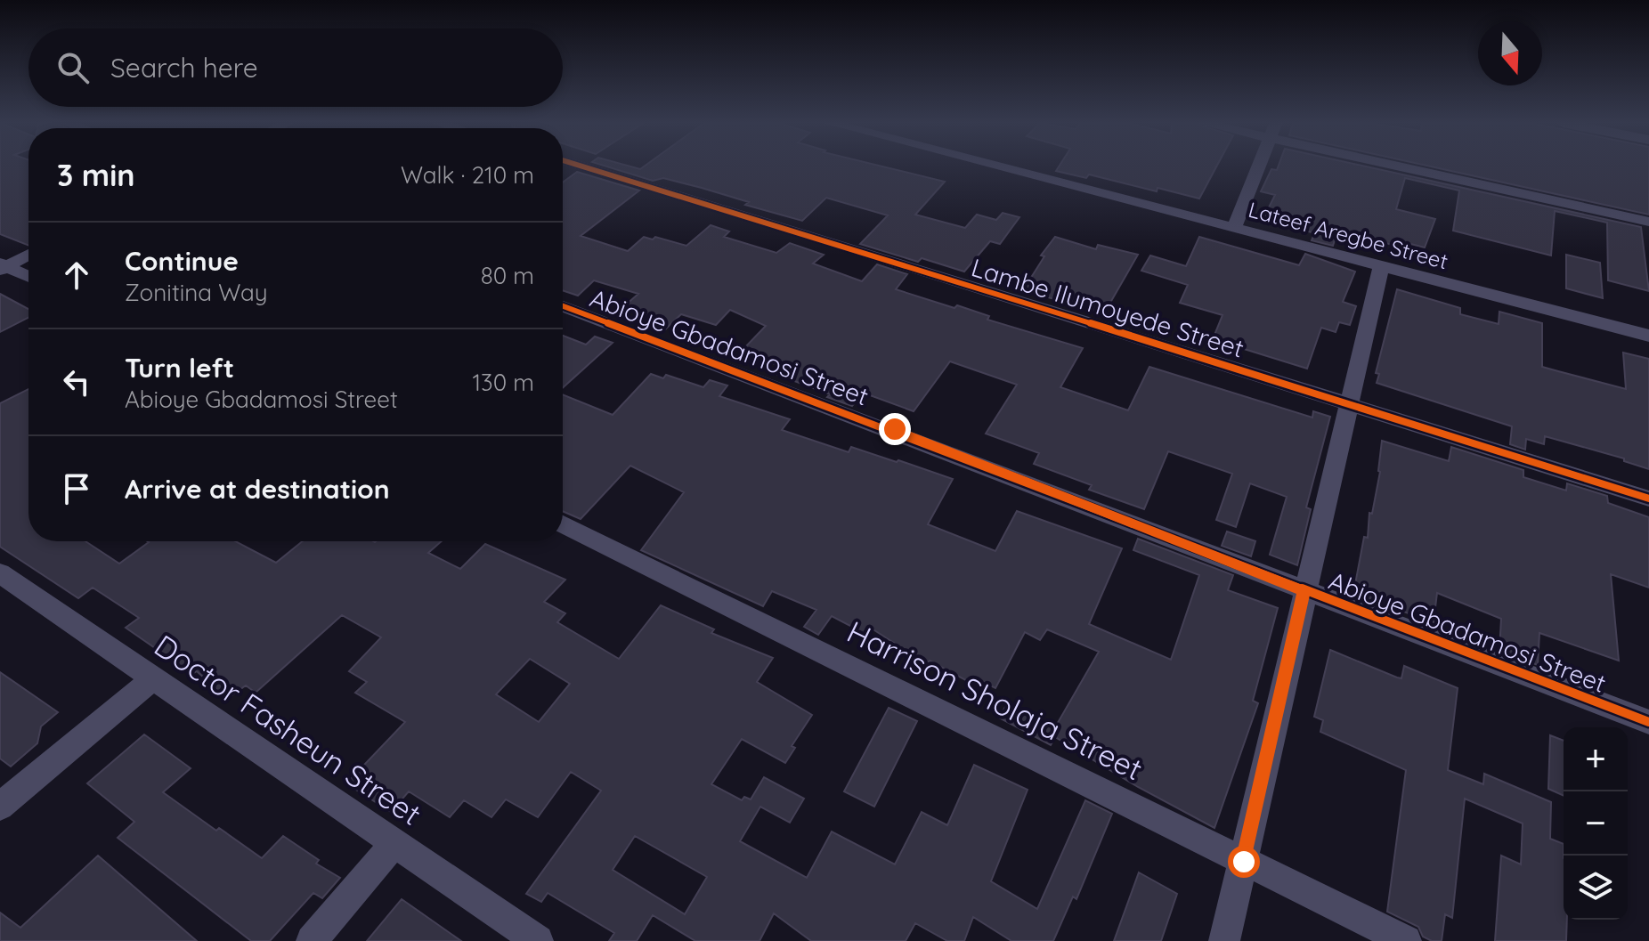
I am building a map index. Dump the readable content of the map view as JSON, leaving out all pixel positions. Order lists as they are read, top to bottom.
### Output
{
  "streets": {
    "street": [
      "Lateef Aregbe Street",
      "Lambe Ilumoyede Street",
      "Abioye Gbadamosi Street",
      "Harrison Sholaja Street",
      "Doctor Fasheun Street"
    ]
  },
  "north": "bottom",
  "page": {
    "search": "Search here",
    "heading": ["3 min", "Walk · 210 m"],
    "list": [
      ["Continue", "Zonitina Way", "80 m"],
      ["Turn left", "Abioye Gbadamosi Street", "130 m"],
      "Arrive at destination"
    ],
    "map_buttons": ["+", "−"]
  }
}
